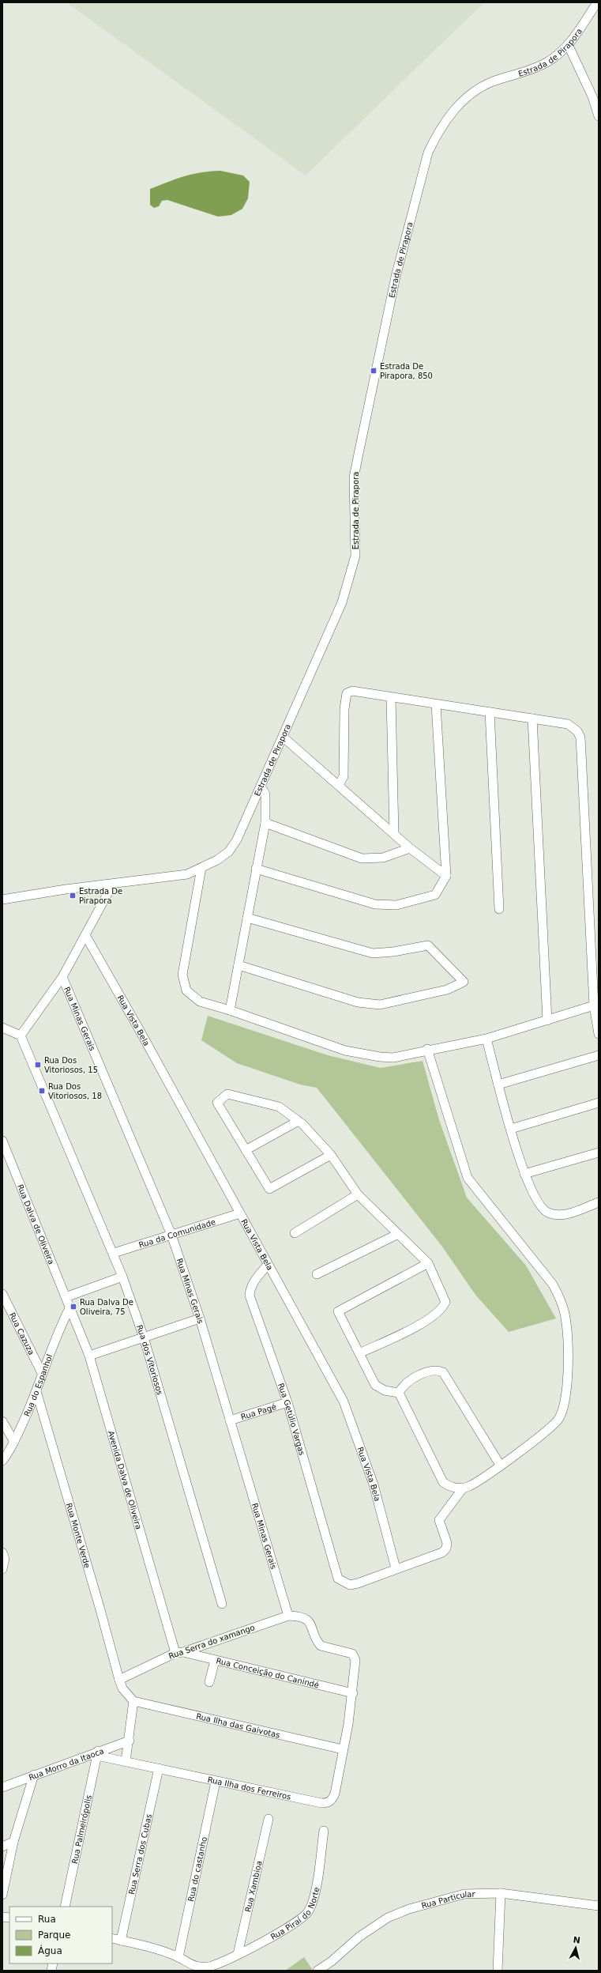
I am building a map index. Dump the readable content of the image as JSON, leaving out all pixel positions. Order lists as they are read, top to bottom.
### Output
{
  "streets": {
    "street": [
      "Estrada de Pirapora",
      "Rua Minas Gerais",
      "Rua Vista Bela",
      "Rua Dalva de Oliveira",
      "Rua da Comunidade",
      "Rua Cazuza",
      "Rua dos Vitoriosos",
      "Rua do Espanhol",
      "Rua Pagé",
      "Rua Getúlio Vargas",
      "Avenida Dalva de Oliveira",
      "Rua Monte Verde",
      "Rua Serra do xamango",
      "Rua Conceição do Canindé",
      "Rua Ilha das Gaivotas",
      "Rua Morro da Itaoca",
      "Rua Ilha dos Ferreiros",
      "Rua Palmeirópolis",
      "Rua Serra dos Cubas",
      "Rua do castanho",
      "Rua Xambioa",
      "Rua Particular",
      "Rua Piraí do Norte"
    ]
  },
  "crossings": [
    ["Rua Minas Gerais", "Rua da Comunidade"],
    ["Rua Minas Gerais", "Rua Pagé"],
    ["Rua Minas Gerais", "Rua Serra do xamango"],
    ["Rua Vista Bela", "Rua da Comunidade"],
    ["Rua Vista Bela", "Rua Getúlio Vargas"],
    ["Rua Dalva de Oliveira", "Rua do Espanhol"],
    ["Rua Dalva de Oliveira", "Avenida Dalva de Oliveira"],
    ["Rua da Comunidade", "Rua dos Vitoriosos"],
    ["Rua Cazuza", "Rua do Espanhol"],
    ["Rua do Espanhol", "Avenida Dalva de Oliveira"],
    ["Rua do Espanhol", "Rua Monte Verde"],
    ["Rua Pagé", "Rua Getúlio Vargas"],
    ["Avenida Dalva de Oliveira", "Rua Serra do xamango"],
    ["Avenida Dalva de Oliveira", "Rua Conceição do Canindé"],
    ["Rua Monte Verde", "Rua Serra do xamango"],
    ["Rua Monte Verde", "Rua Ilha das Gaivotas"],
    ["Rua Serra do xamango", "Rua Conceição do Canindé"],
    ["Rua Ilha das Gaivotas", "Rua Ilha dos Ferreiros"],
    ["Rua Morro da Itaoca", "Rua Ilha dos Ferreiros"],
    ["Rua Morro da Itaoca", "Rua Palmeirópolis"],
    ["Rua Ilha dos Ferreiros", "Rua Palmeirópolis"],
    ["Rua Ilha dos Ferreiros", "Rua Serra dos Cubas"],
    ["Rua Ilha dos Ferreiros", "Rua do castanho"],
    ["Rua Serra dos Cubas", "Rua Piraí do Norte"],
    ["Rua do castanho", "Rua Piraí do Norte"],
    ["Rua Xambioa", "Rua Piraí do Norte"]
  ],
  "places": {
    "transit": [
      "Estrada De Pirapora, 850",
      "Estrada De Pirapora",
      "Rua Dos Vitoriosos, 15",
      "Rua Dos Vitoriosos, 18",
      "Rua Dalva De Oliveira, 75"
    ]
  },
  "legend": ["Rua", "Parque", "Água"],
  "north": "top"
}
